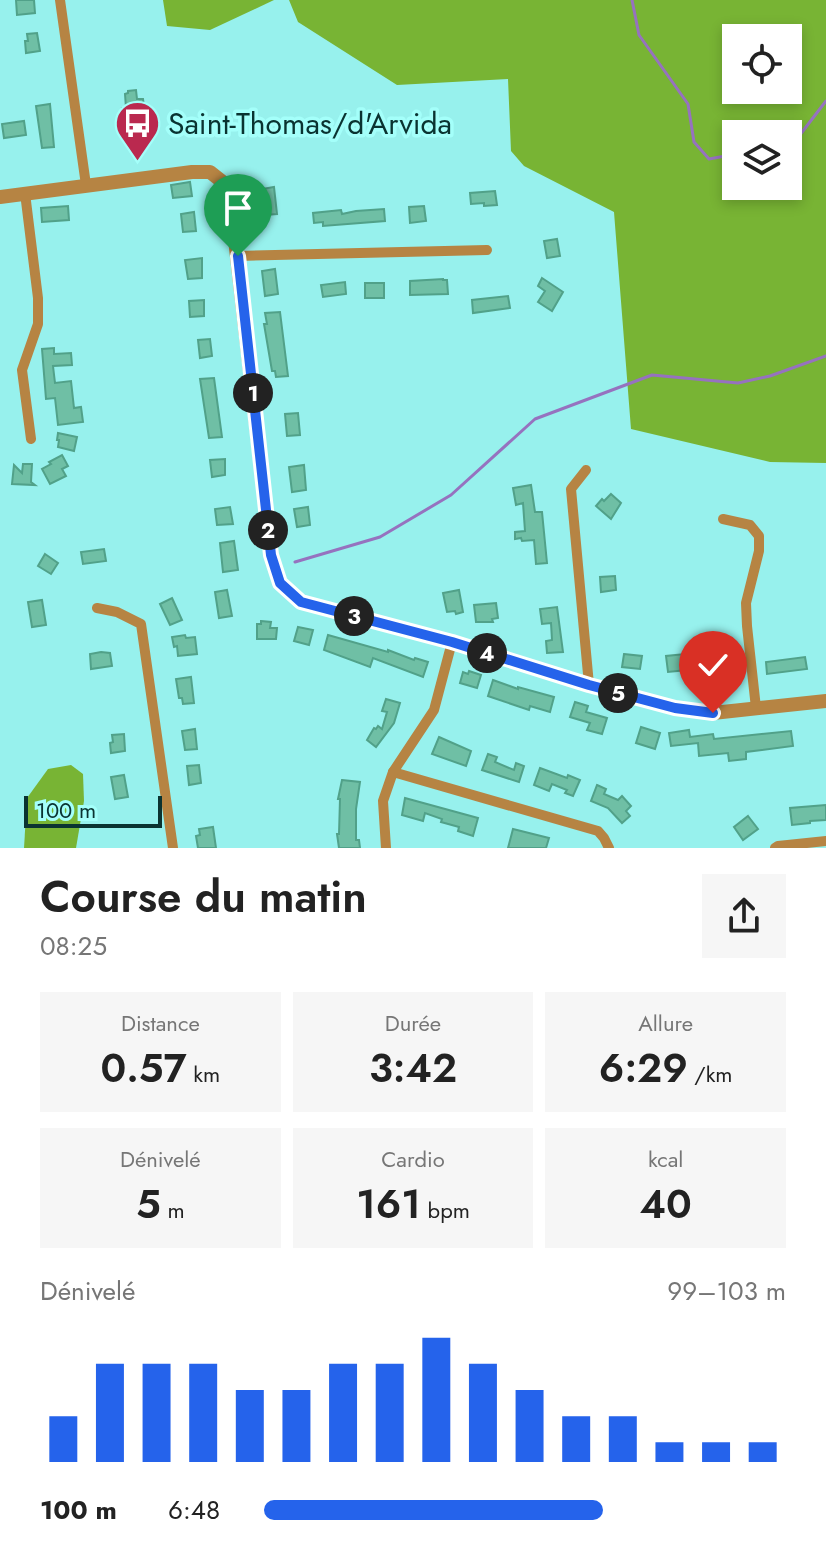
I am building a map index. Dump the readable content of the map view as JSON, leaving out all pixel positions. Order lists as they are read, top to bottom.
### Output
{
  "places": {
    "bus stop": ["Saint-Thomas/d'Arvida"]
  },
  "scale_bar": "100 m",
  "page": {
    "pins": [
      "1",
      "2",
      "3",
      "4",
      "5"
    ],
    "scale": "100 m",
    "heading": ["Course du matin", "08:25"],
    "stats": [
      ["Distance", "0.57 km"],
      ["Durée", "3:42"],
      ["Allure", "6:29 /km"],
      ["Dénivelé", "5 m"],
      ["Cardio", "161 bpm"],
      ["kcal", "40"]
    ],
    "chart": ["Dénivelé", "99–103 m"],
    "list": [
      {
        "name": "100 m",
        "note": "6:48"
      }
    ]
  }
}
